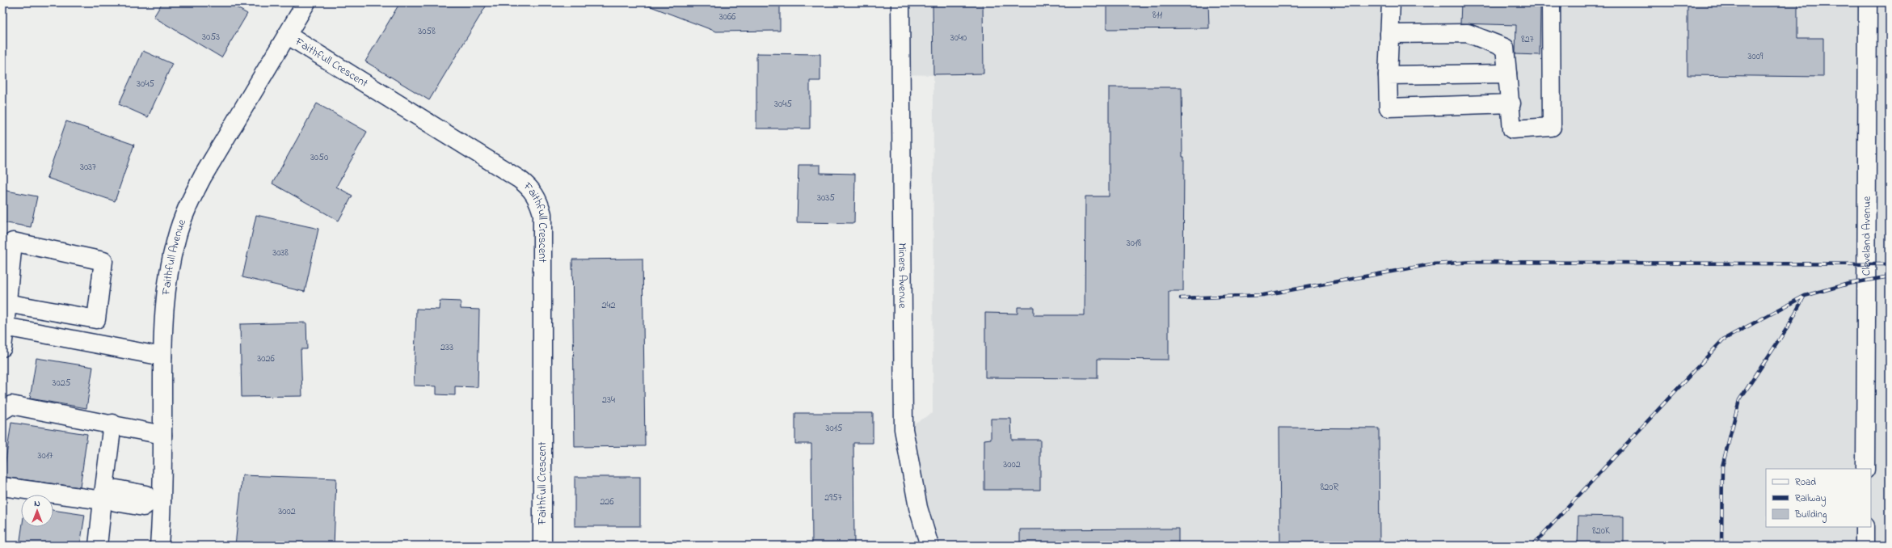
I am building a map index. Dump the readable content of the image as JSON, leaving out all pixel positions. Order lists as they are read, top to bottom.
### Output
{
  "streets": {
    "street": [
      "Faithfull Crescent",
      "Cleveland Avenue",
      "Faithfull Avenue",
      "Miners Avenue"
    ]
  },
  "crossings": [
    ["Faithfull Crescent", "Faithfull Avenue"]
  ],
  "house_numbers": [
    "811",
    "3066",
    "3058",
    "3053",
    "3040",
    "827",
    "3009",
    "3045",
    "3045",
    "3050",
    "3037",
    "3035",
    "3018",
    "3038",
    "242",
    "233",
    "3026",
    "3025",
    "234",
    "3015",
    "3017",
    "3002",
    "820R",
    "2957",
    "226",
    "3002",
    "820K"
  ],
  "legend": ["Road", "Railway", "Building"],
  "north": "top"
}
